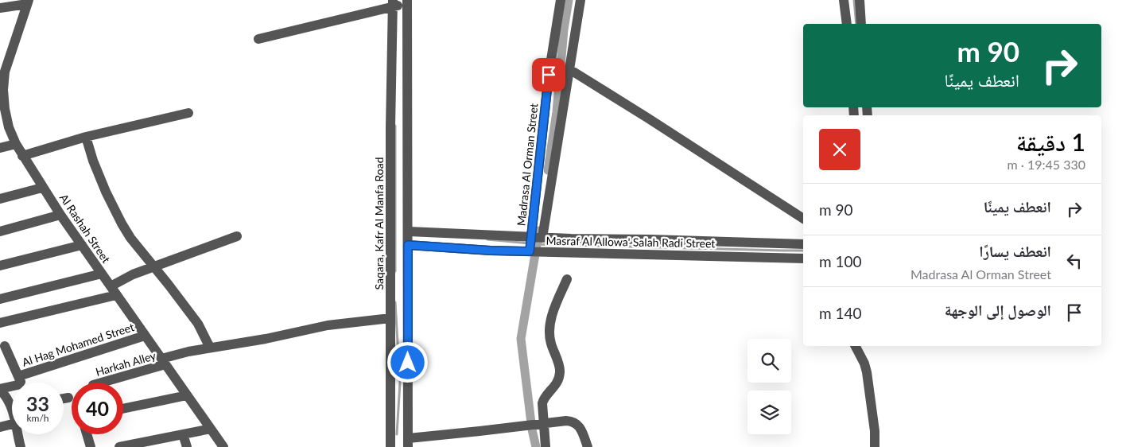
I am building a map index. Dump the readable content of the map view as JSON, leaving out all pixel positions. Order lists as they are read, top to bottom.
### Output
{
  "streets": {
    "street": [
      "Madrasa Al Orman Street",
      "Saqara, Kafr Al Manfa Road",
      "Al Rashah Street",
      "Masraf Al Allowa' Salah Radi Street",
      "Al Hag Mohamed Street",
      "Harkah Alley"
    ]
  },
  "crossings": [
    ["Madrasa Al Orman Street", "Masraf Al Allowa' Salah Radi Street"],
    ["Saqara, Kafr Al Manfa Road", "Masraf Al Allowa' Salah Radi Street"],
    ["Saqara, Kafr Al Manfa Road", "Harkah Alley"],
    ["Al Rashah Street", "Al Hag Mohamed Street"],
    ["Al Rashah Street", "Harkah Alley"]
  ],
  "page": {
    "turn": ["90 m", "انعطف يمينًا"],
    "heading": ["1 دقيقة", "330 m · 19:45"],
    "list": [
      {
        "name": "انعطف يمينًا",
        "value": "90 m"
      },
      {
        "name": "انعطف يسارًا",
        "note": "Madrasa Al Orman Street",
        "value": "100 m"
      },
      {
        "name": "الوصول إلى الوجهة",
        "value": "140 m"
      }
    ],
    "speed": "33 km/h",
    "limit": "40"
  }
}
